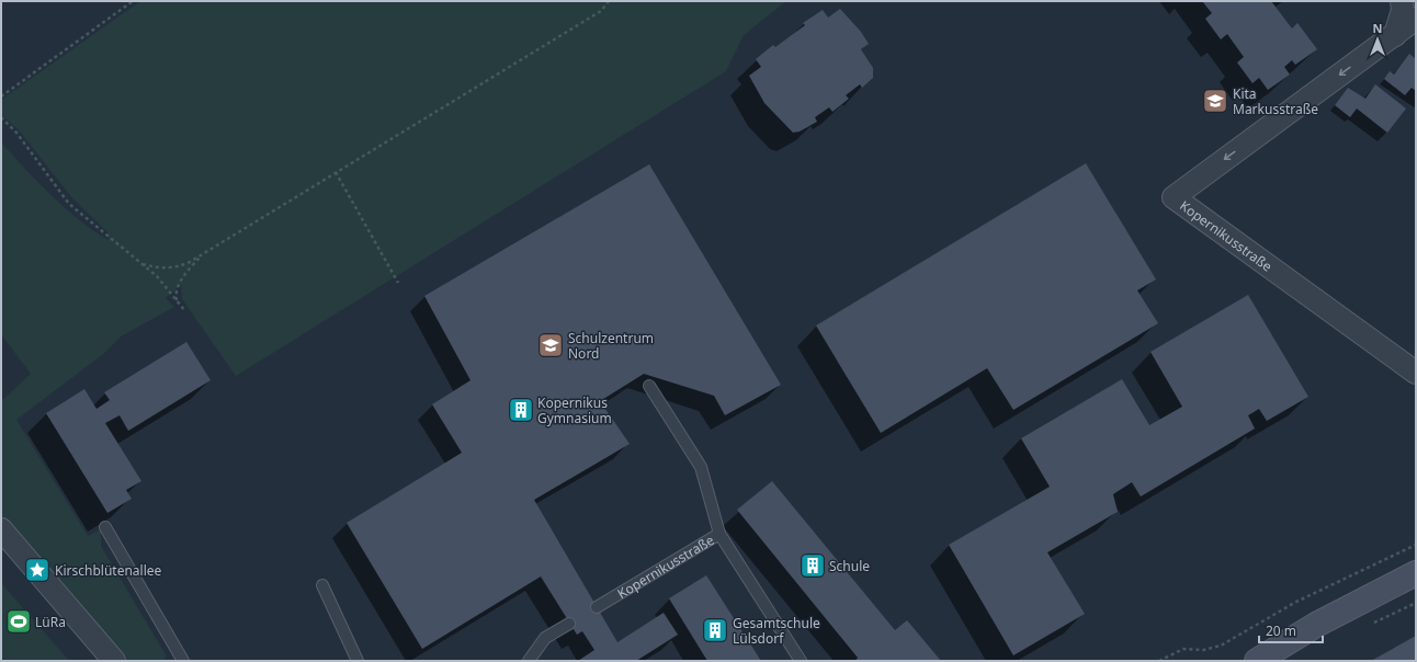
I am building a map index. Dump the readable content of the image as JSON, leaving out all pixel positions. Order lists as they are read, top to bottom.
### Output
{
  "streets": {
    "street": ["Kopernikusstraße"]
  },
  "places": {
    "school or university": ["Kita Markusstraße", "Schulzentrum Nord"],
    "building": ["Kopernikus Gymnasium", "Schule", "Gesamtschule Lülsdorf"],
    "place": ["Kirschblütenallee"],
    "sports": ["LüRa"]
  },
  "scale_bar": "20 m",
  "north": "top"
}
